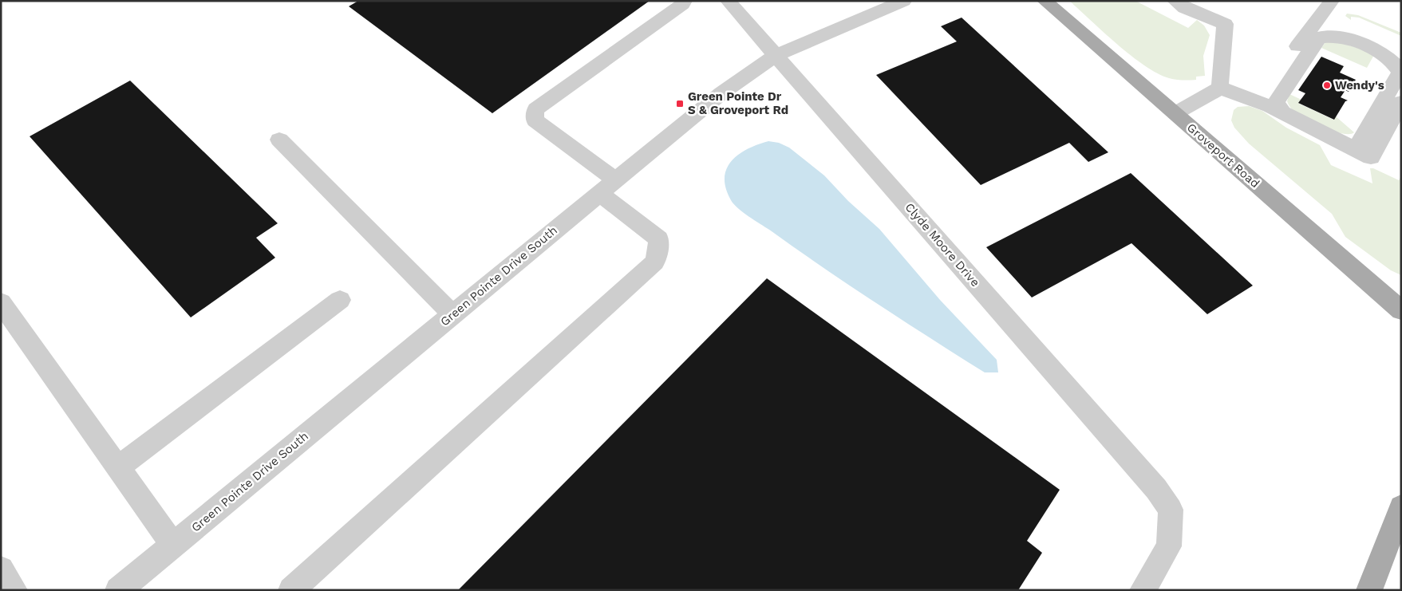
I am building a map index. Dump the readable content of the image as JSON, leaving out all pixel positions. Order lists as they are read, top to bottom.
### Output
{
  "streets": {
    "main road": ["Groveport Road"],
    "street": ["Clyde Moore Drive", "Green Pointe Drive South"]
  },
  "crossings": [
    ["Clyde Moore Drive", "Green Pointe Drive South"]
  ],
  "places": {
    "other": ["Wendy's"],
    "transit": ["Green Pointe Dr S & Groveport Rd"]
  }
}
